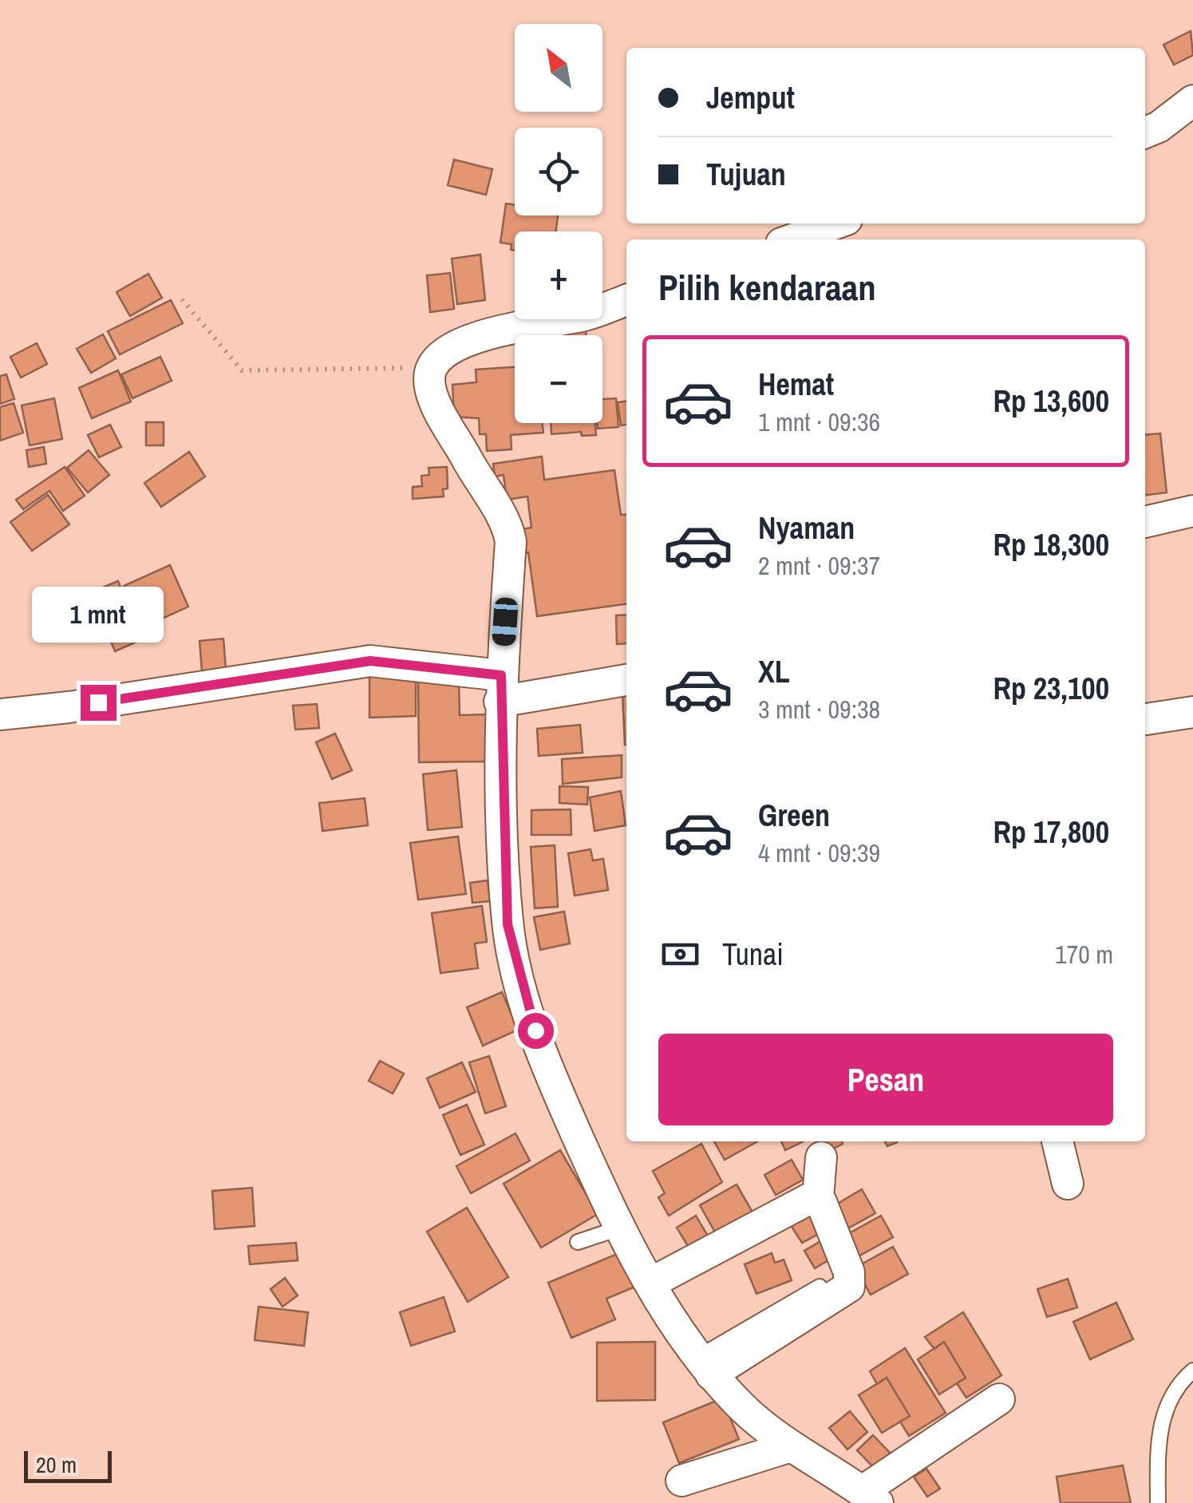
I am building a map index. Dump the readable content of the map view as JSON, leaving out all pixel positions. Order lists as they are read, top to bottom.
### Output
{
  "scale_bar": "20 m",
  "north": "top left",
  "page": {
    "map_buttons": ["+", "−"],
    "banner": ["Jemput", "Tujuan"],
    "heading": "Pilih kendaraan",
    "list": [
      {
        "name": "Hemat",
        "note": "1 mnt · 09:36",
        "value": "Rp 13,600"
      },
      {
        "name": "Nyaman",
        "note": "2 mnt · 09:37",
        "value": "Rp 18,300"
      },
      {
        "name": "XL",
        "note": "3 mnt · 09:38",
        "value": "Rp 23,100"
      },
      {
        "name": "Green",
        "note": "4 mnt · 09:39",
        "value": "Rp 17,800"
      }
    ],
    "bubble": "1 mnt",
    "pay": ["Tunai", "170 m"],
    "buttons": "Pesan",
    "scale": "20 m"
  }
}
